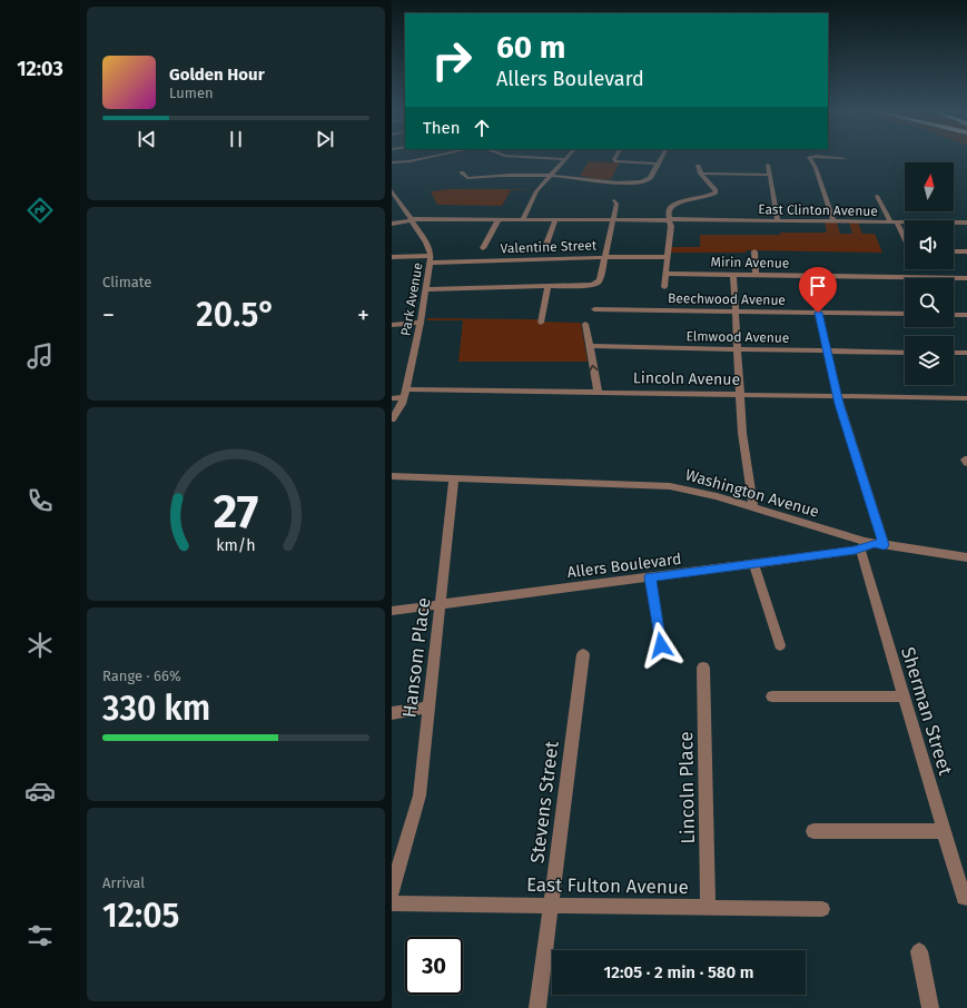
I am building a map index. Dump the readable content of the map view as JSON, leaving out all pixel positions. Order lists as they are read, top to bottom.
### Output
{
  "streets": {
    "street": [
      "East Clinton Avenue",
      "Valentine Street",
      "Mirin Avenue",
      "Park Avenue",
      "Beechwood Avenue",
      "Elmwood Avenue",
      "Lincoln Avenue",
      "Washington Avenue",
      "Allers Boulevard",
      "Hansom Place",
      "Sherman Street",
      "Lincoln Place",
      "Stevens Street",
      "East Fulton Avenue"
    ]
  },
  "crossings": [
    ["Valentine Street", "Park Avenue"],
    ["Park Avenue", "Lincoln Avenue"],
    ["Washington Avenue", "Hansom Place"],
    ["Allers Boulevard", "Hansom Place"],
    ["Allers Boulevard", "Sherman Street"],
    ["Lincoln Place", "East Fulton Avenue"],
    ["Stevens Street", "East Fulton Avenue"]
  ],
  "north": "top",
  "page": {
    "tabs": "12:03",
    "turn": ["60 m", "Allers Boulevard"],
    "song": ["Golden Hour", "Lumen"],
    "then": "Then",
    "tile": [
      "Climate",
      ["Range · 66%", "330 km"],
      ["Arrival", "12:05"]
    ],
    "heat": ["−", "20.5°", "+"],
    "limit": "30",
    "trip": "12:05 · 2 min · 580 m",
    "gauge": ["27", "km/h"]
  }
}
